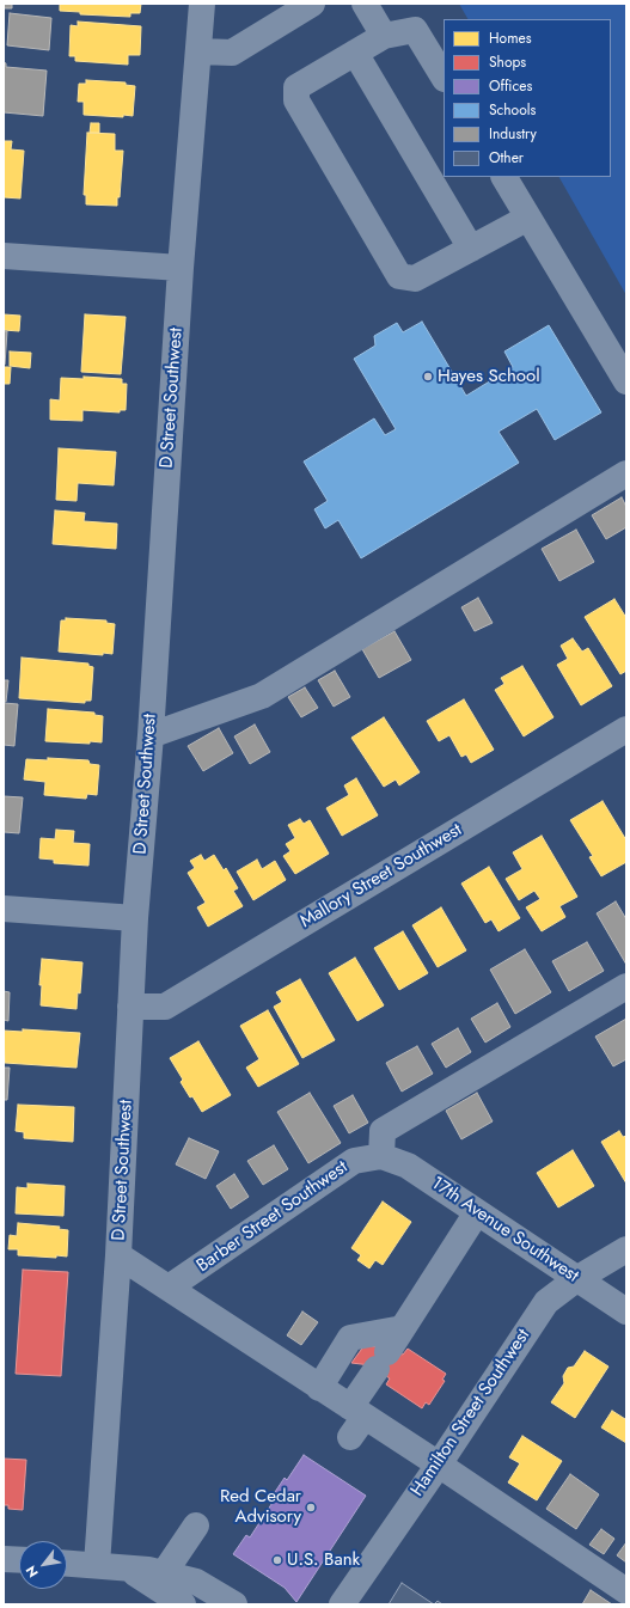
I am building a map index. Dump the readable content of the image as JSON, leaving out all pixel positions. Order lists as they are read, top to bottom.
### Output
{
  "streets": {
    "street": [
      "D Street Southwest",
      "Mallory Street Southwest",
      "Barber Street Southwest",
      "17th Avenue Southwest",
      "Hamilton Street Southwest"
    ]
  },
  "crossings": [
    ["D Street Southwest", "Mallory Street Southwest"],
    ["Barber Street Southwest", "17th Avenue Southwest"],
    ["17th Avenue Southwest", "Hamilton Street Southwest"]
  ],
  "places": ["Hayes School", "Red Cedar Advisory", "U.S. Bank"],
  "legend": [
    "Homes",
    "Shops",
    "Offices",
    "Schools",
    "Industry",
    "Other"
  ],
  "north": "bottom left"
}
